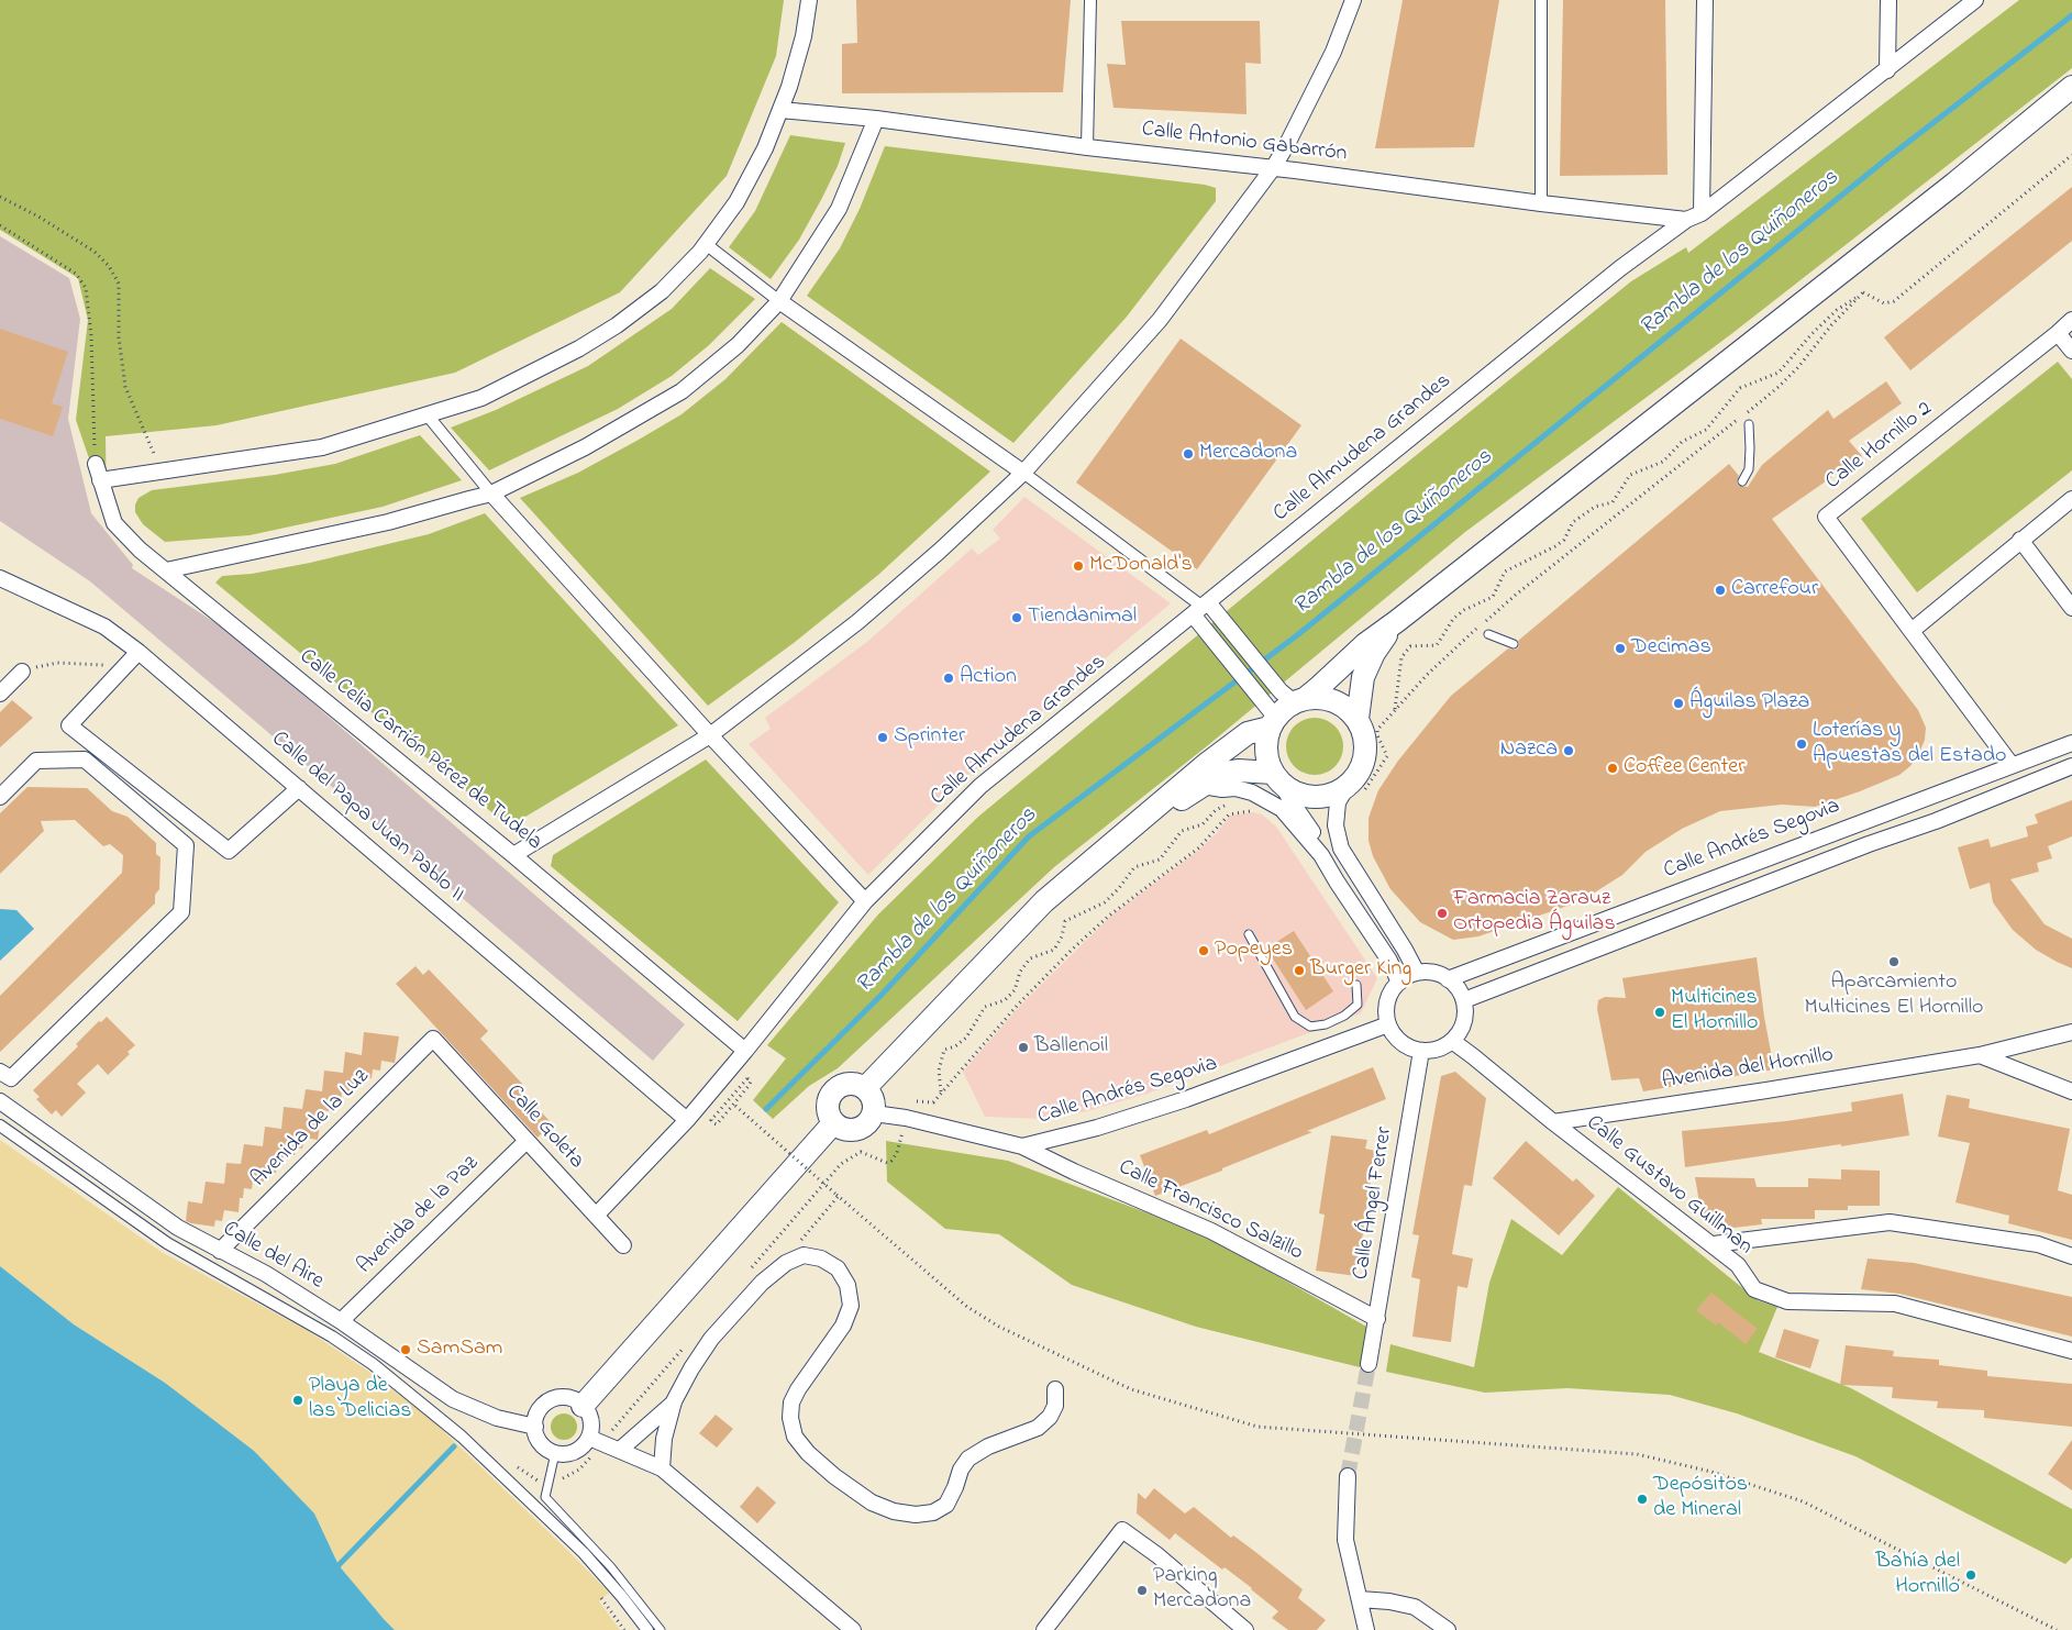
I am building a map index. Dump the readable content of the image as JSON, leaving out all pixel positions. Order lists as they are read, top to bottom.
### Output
{
  "streets": {
    "street": [
      "Calle Antonio Gabarrón",
      "Calle Hornillo 2",
      "Calle Almudena Grandes",
      "Calle Celia Carrión Pérez de Tudela",
      "Calle del Papa Juan Pablo II",
      "Calle Andrés Segovia",
      "Avenida del Hornillo",
      "Calle Goleta",
      "Avenida de la Luz",
      "Calle Gustavo Guillman",
      "Calle Ángel Ferrer",
      "Calle Francisco Salzillo",
      "Avenida de la Paz",
      "Calle del Aire"
    ]
  },
  "crossings": [
    ["Calle Antonio Gabarrón", "Calle Almudena Grandes"],
    ["Calle Hornillo 2", "Calle Andrés Segovia"],
    ["Calle Almudena Grandes", "Calle Celia Carrión Pérez de Tudela"],
    ["Calle Almudena Grandes", "Calle del Papa Juan Pablo II"],
    ["Calle Almudena Grandes", "Calle Goleta"],
    ["Calle Andrés Segovia", "Calle Ángel Ferrer"],
    ["Calle Andrés Segovia", "Calle Francisco Salzillo"],
    ["Avenida del Hornillo", "Calle Gustavo Guillman"],
    ["Calle Goleta", "Avenida de la Luz"],
    ["Calle Goleta", "Avenida de la Paz"],
    ["Avenida de la Luz", "Calle del Aire"],
    ["Calle Ángel Ferrer", "Calle Francisco Salzillo"],
    ["Avenida de la Paz", "Calle del Aire"]
  ],
  "water": ["Rambla de los Quiñoneros"],
  "places": [
    "Mercadona",
    "McDonald's",
    "Carrefour",
    "Tiendanimal",
    "Decimas",
    "Action",
    "Águilas Plaza",
    "Sprinter",
    "Loterías y Apuestas del Estado",
    "Nazca",
    "Coffee Center",
    "Farmacia Zarauz Ortopedia Águilas",
    "Popeyes",
    "Aparcamiento Multicines El Hornillo",
    "Burger King",
    "Multicines El Hornillo",
    "Ballenoil",
    "SamSam",
    "Playa de las Delicias",
    "Depósitos de Mineral",
    "Bahía del Hornillo",
    "Parking Mercadona"
  ]
}
